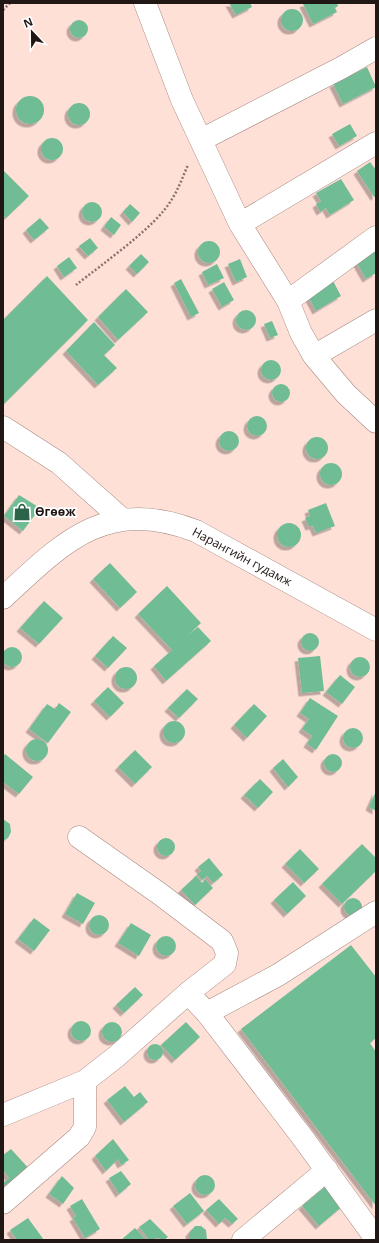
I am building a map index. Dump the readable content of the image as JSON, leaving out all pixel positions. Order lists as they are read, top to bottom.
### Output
{
  "streets": {
    "street": ["Нарангийн гудамж"]
  },
  "places": {
    "shop": ["Өгөөж"]
  },
  "north": "top"
}
